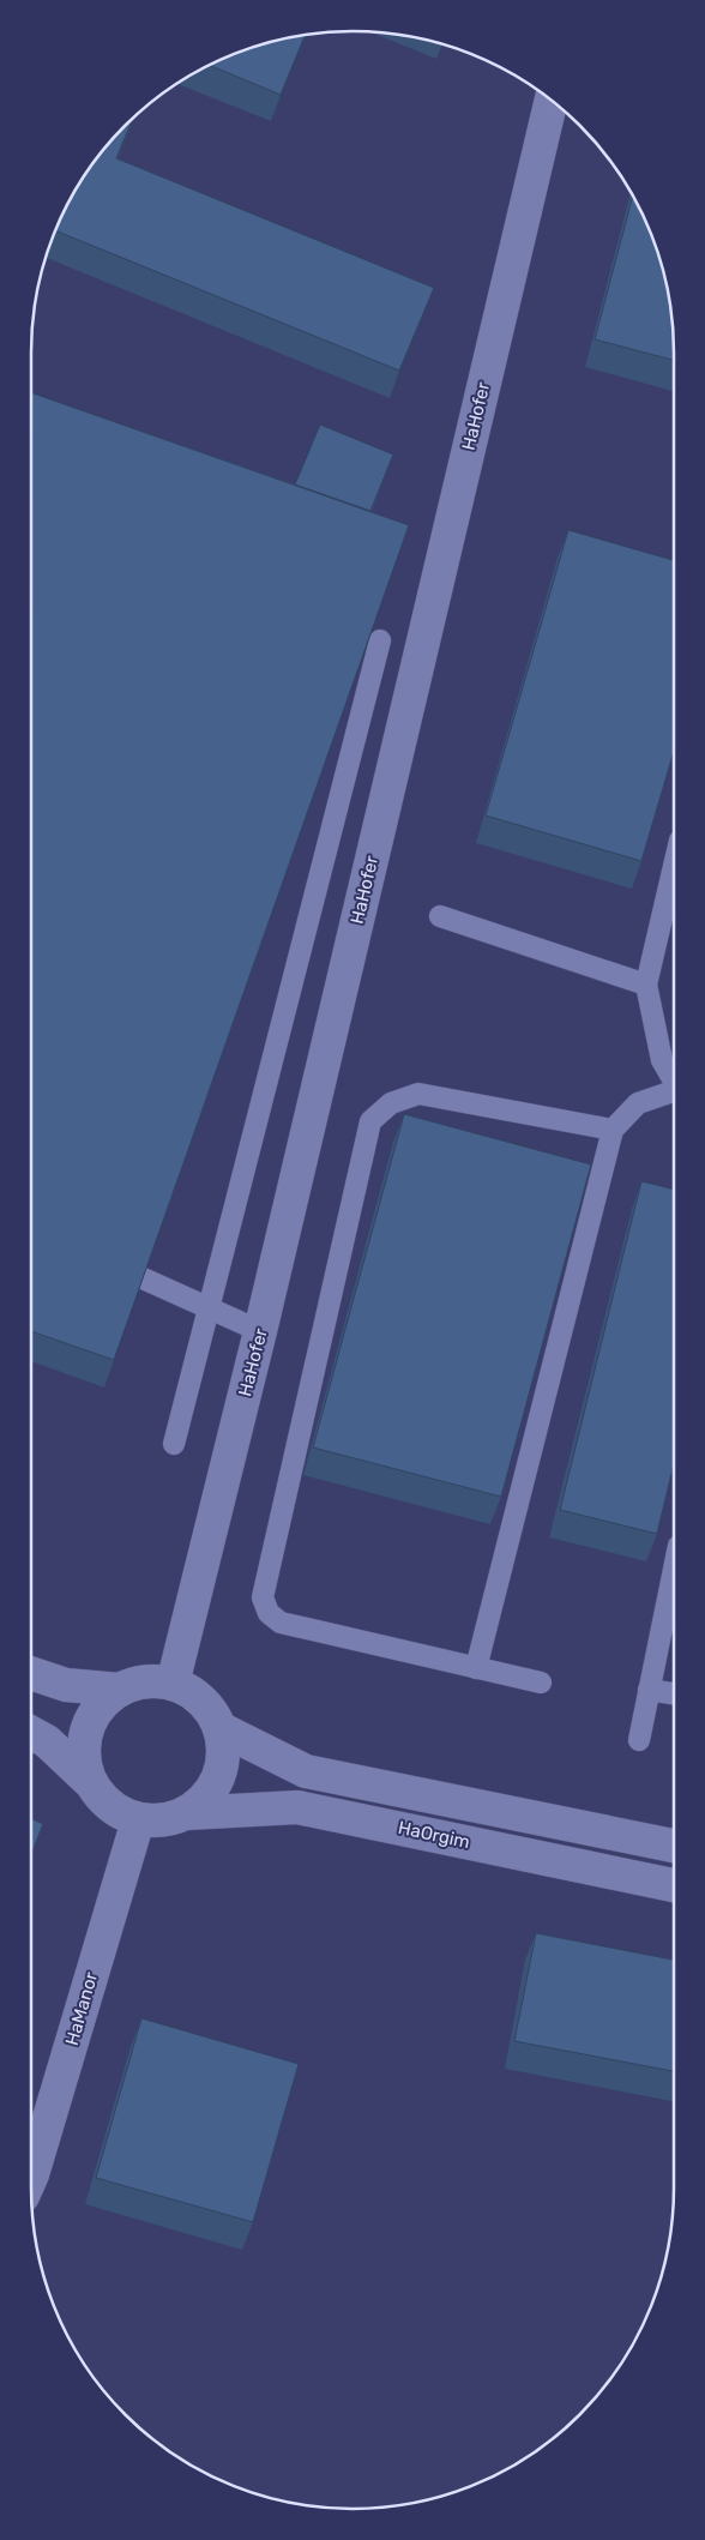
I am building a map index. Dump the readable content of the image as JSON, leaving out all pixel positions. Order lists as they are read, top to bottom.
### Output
{
  "streets": {
    "street": ["HaHofer", "HaOrgim", "HaManor"]
  },
  "crossings": [
    ["HaHofer", "HaOrgim"],
    ["HaHofer", "HaManor"],
    ["HaOrgim", "HaManor"]
  ]
}
